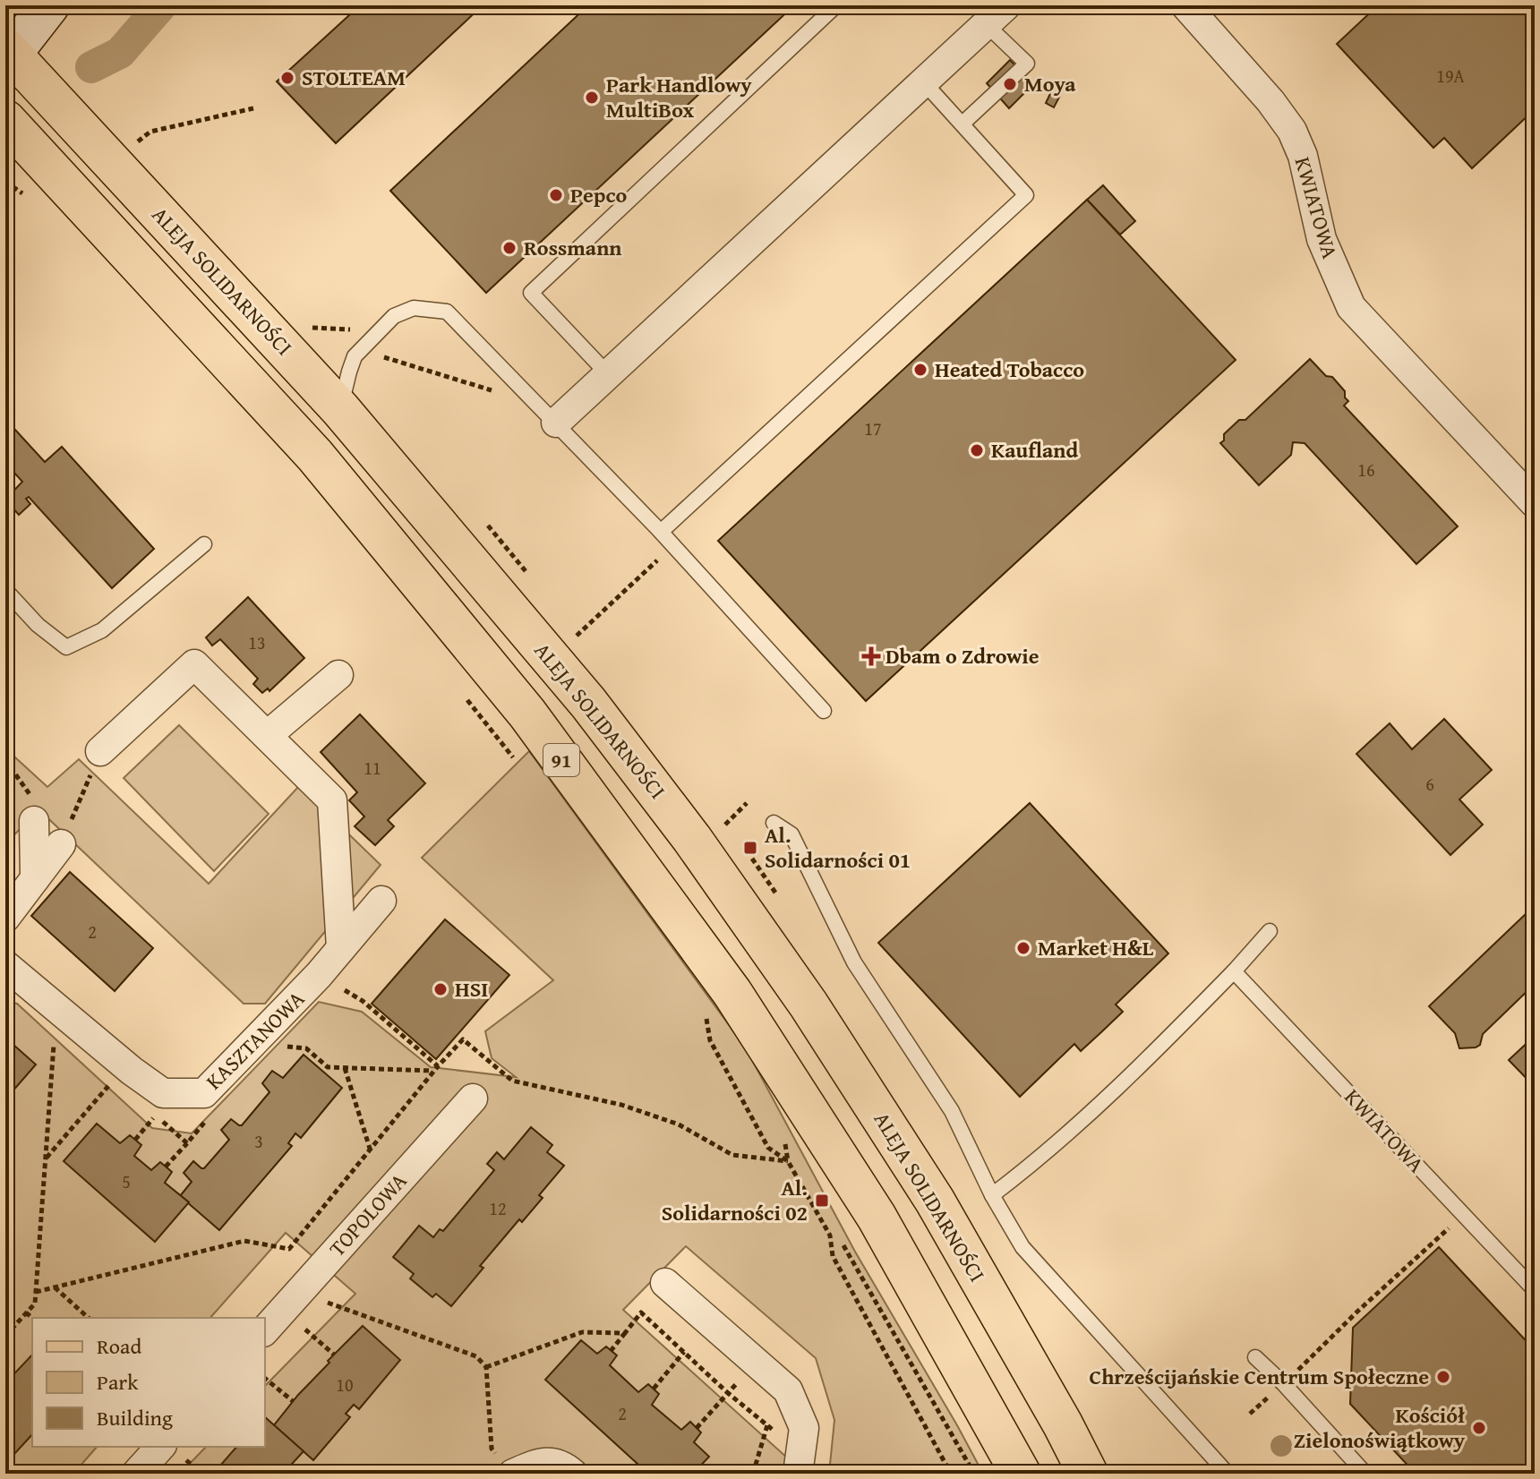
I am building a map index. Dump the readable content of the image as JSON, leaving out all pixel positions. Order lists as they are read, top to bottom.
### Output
{
  "streets": {
    "main road": ["ALEJA SOLIDARNOŚCI", "91"],
    "street": ["KWIATOWA", "KASZTANOWA", "TOPOLOWA"]
  },
  "places": {
    "other": [
      "STOLTEAM",
      "Moya",
      "Park Handlowy MultiBox",
      "Pepco",
      "Rossmann",
      "Heated Tobacco",
      "Kaufland",
      "Market H&L",
      "HSI",
      "Chrześcijańskie Centrum Społeczne",
      "Kościół Zielonoświątkowy"
    ],
    "health": ["Dbam o Zdrowie"],
    "transit": ["Al. Solidarności 01", "Al. Solidarności 02"]
  },
  "house_numbers": [
    "19A",
    "17",
    "16",
    "13",
    "11",
    "6",
    "2",
    "3",
    "5",
    "12",
    "10",
    "2"
  ],
  "legend": ["Road", "Park", "Building"]
}
